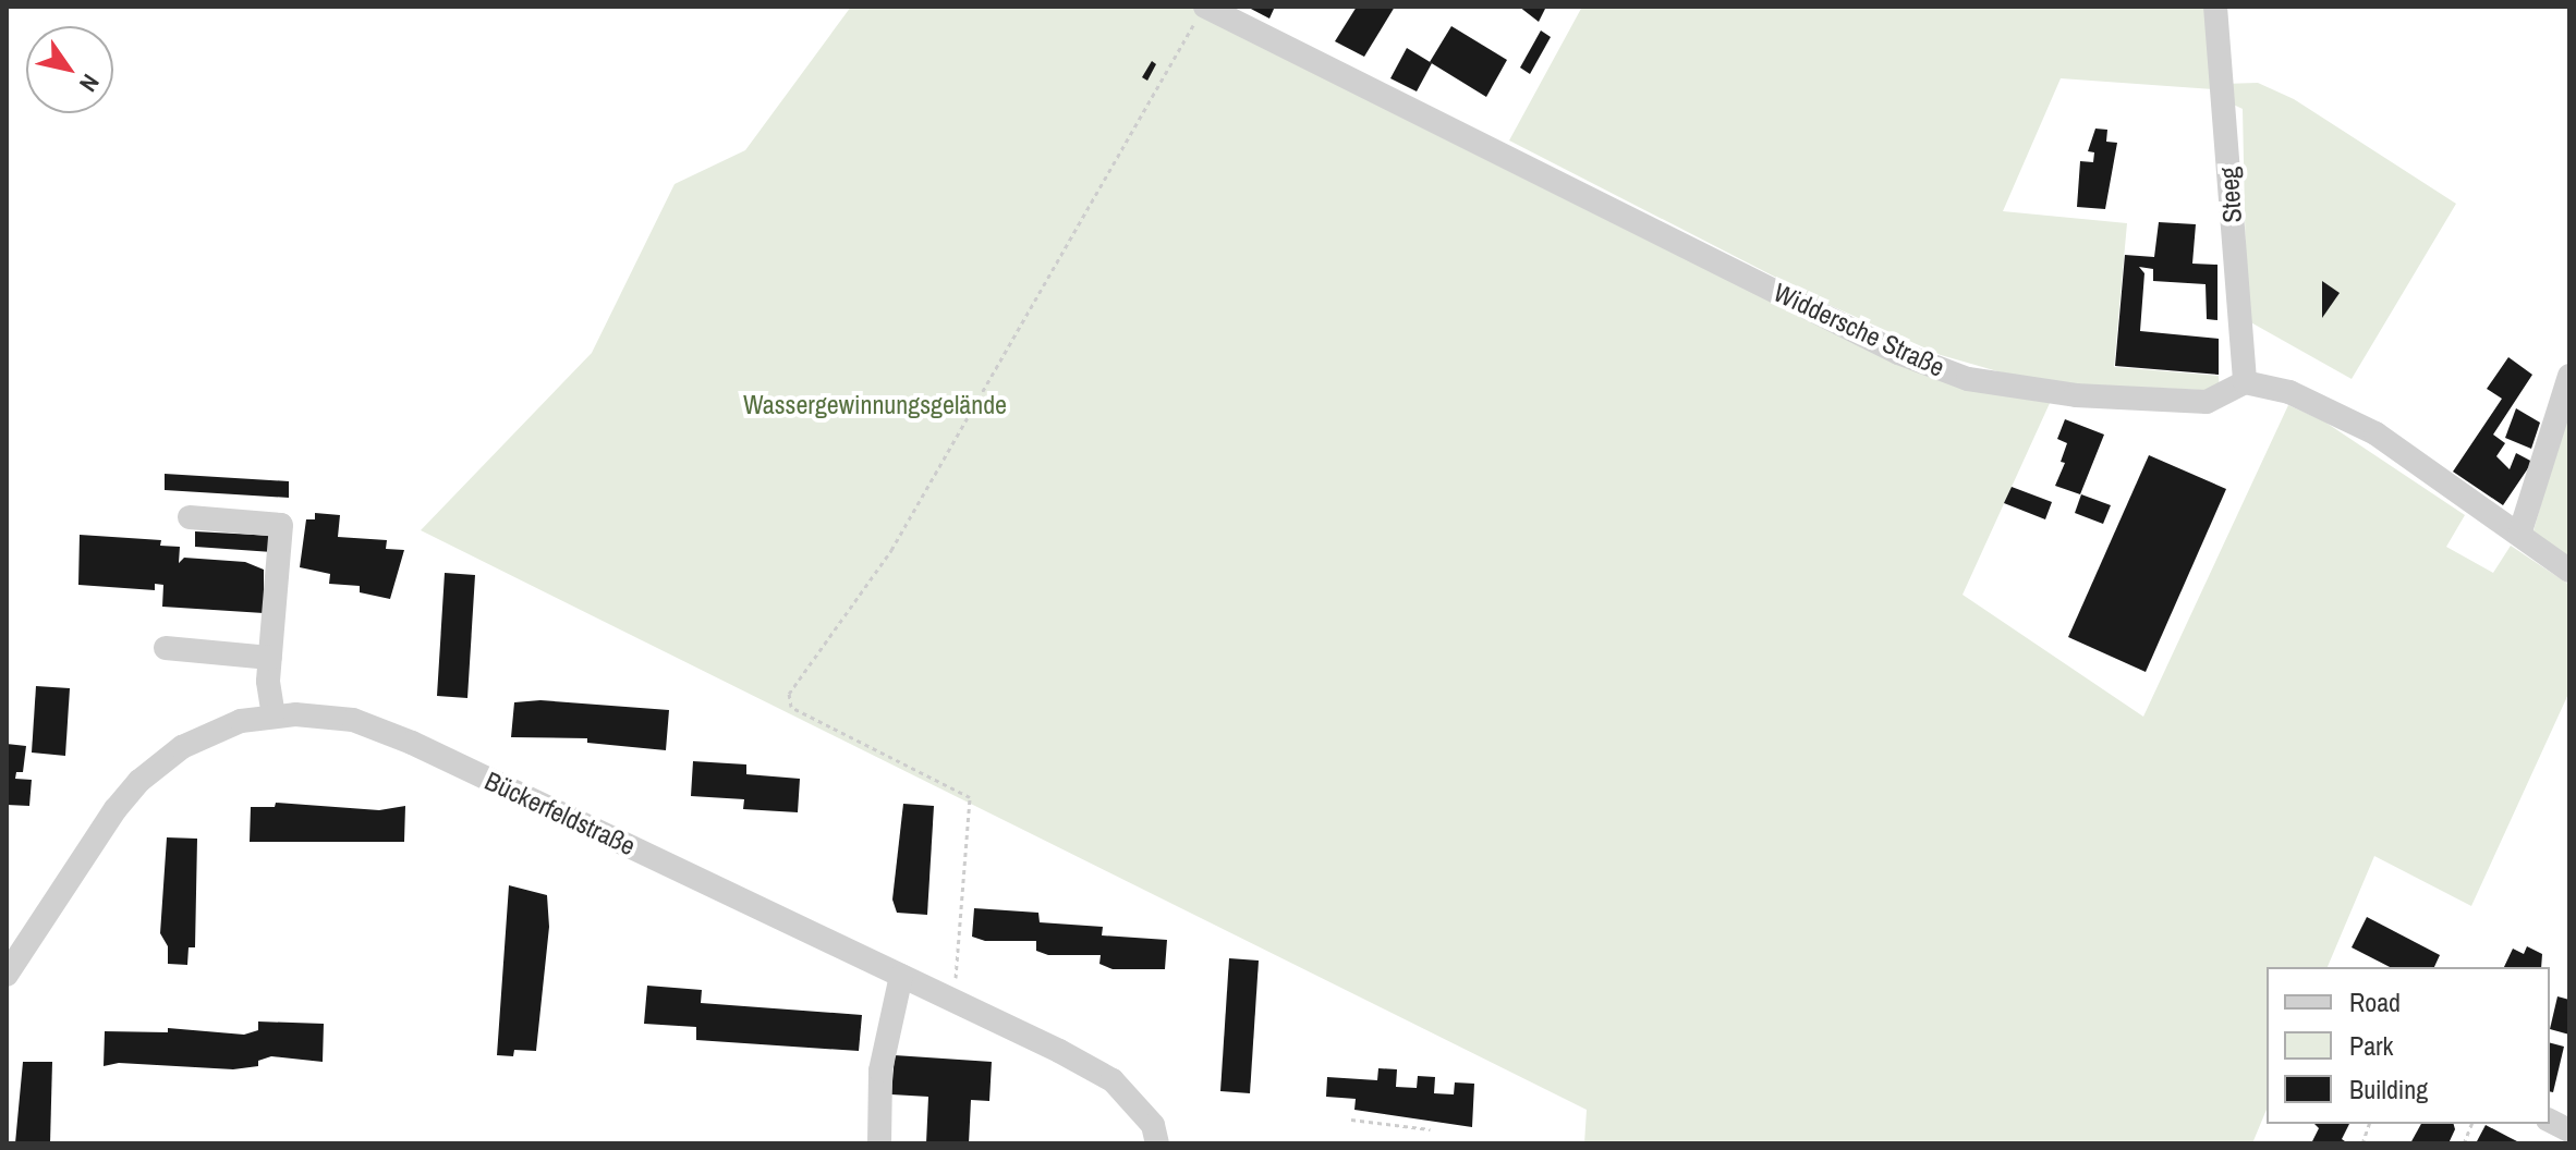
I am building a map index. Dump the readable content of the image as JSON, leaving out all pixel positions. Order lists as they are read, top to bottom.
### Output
{
  "streets": {
    "street": ["Steeg", "Widdersche Straße", "Bückerfeldstraße"]
  },
  "crossings": [
    ["Steeg", "Widdersche Straße"]
  ],
  "parks": ["Wassergewinnungsgelände"],
  "legend": ["Road", "Park", "Building"],
  "north": "bottom right"
}
